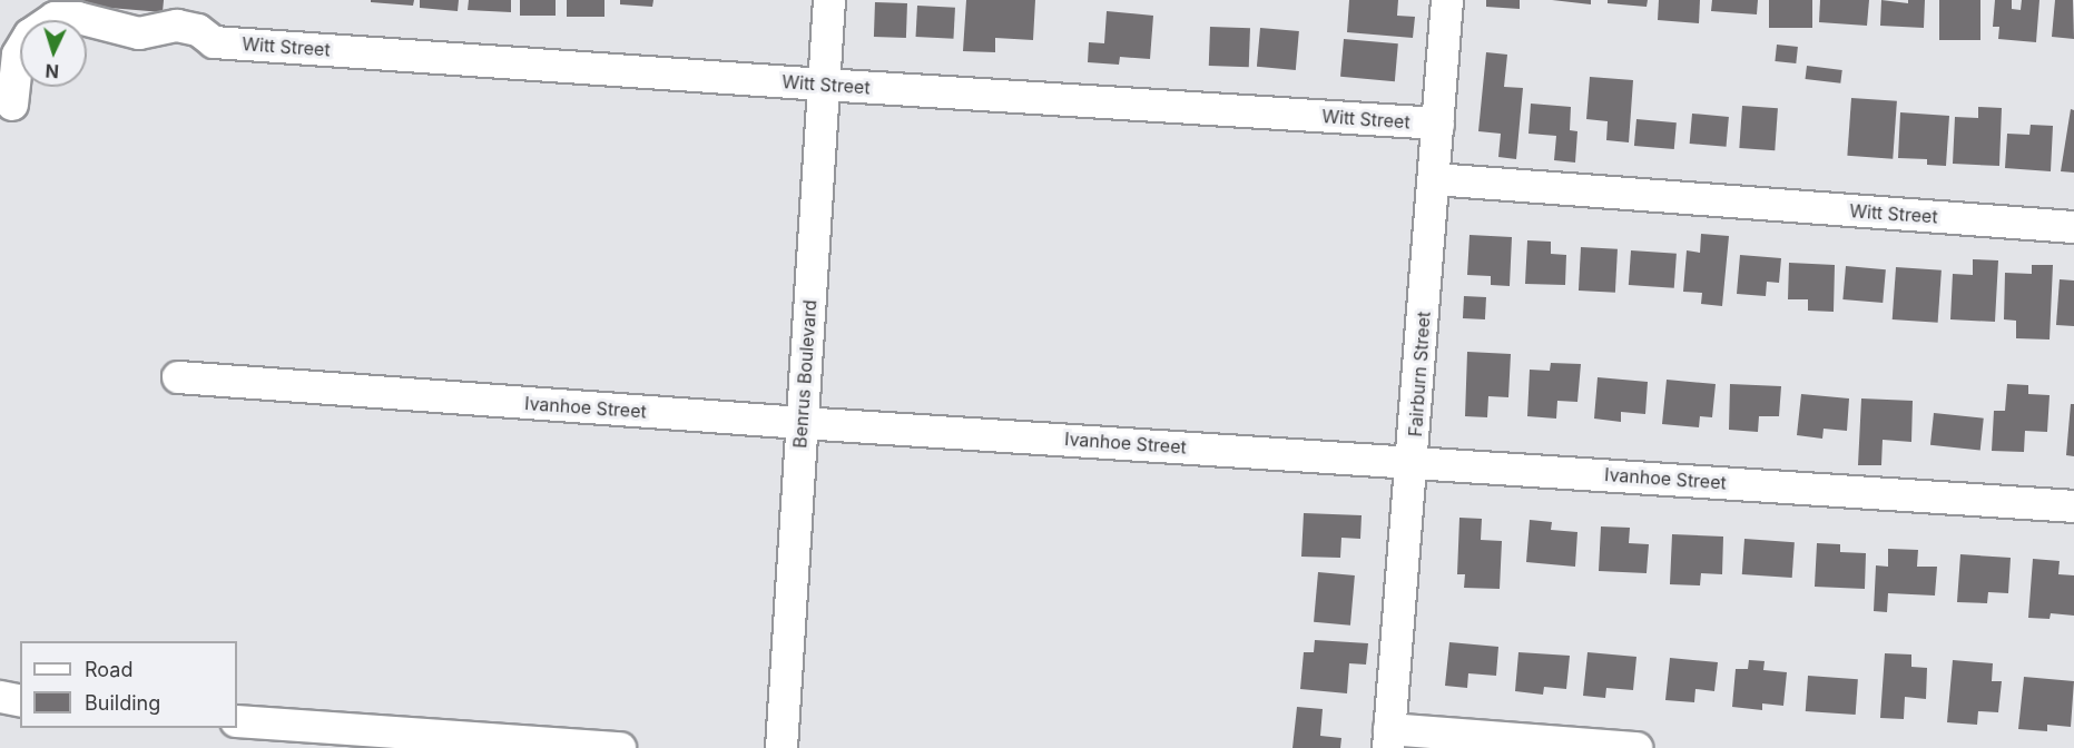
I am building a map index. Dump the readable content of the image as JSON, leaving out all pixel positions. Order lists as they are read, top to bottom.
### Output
{
  "streets": {
    "street": [
      "Witt Street",
      "Benrus Boulevard",
      "Fairburn Street",
      "Ivanhoe Street"
    ]
  },
  "crossings": [
    ["Witt Street", "Benrus Boulevard"],
    ["Witt Street", "Fairburn Street"],
    ["Benrus Boulevard", "Ivanhoe Street"],
    ["Fairburn Street", "Ivanhoe Street"]
  ],
  "legend": ["Road", "Building"],
  "north": "bottom"
}
